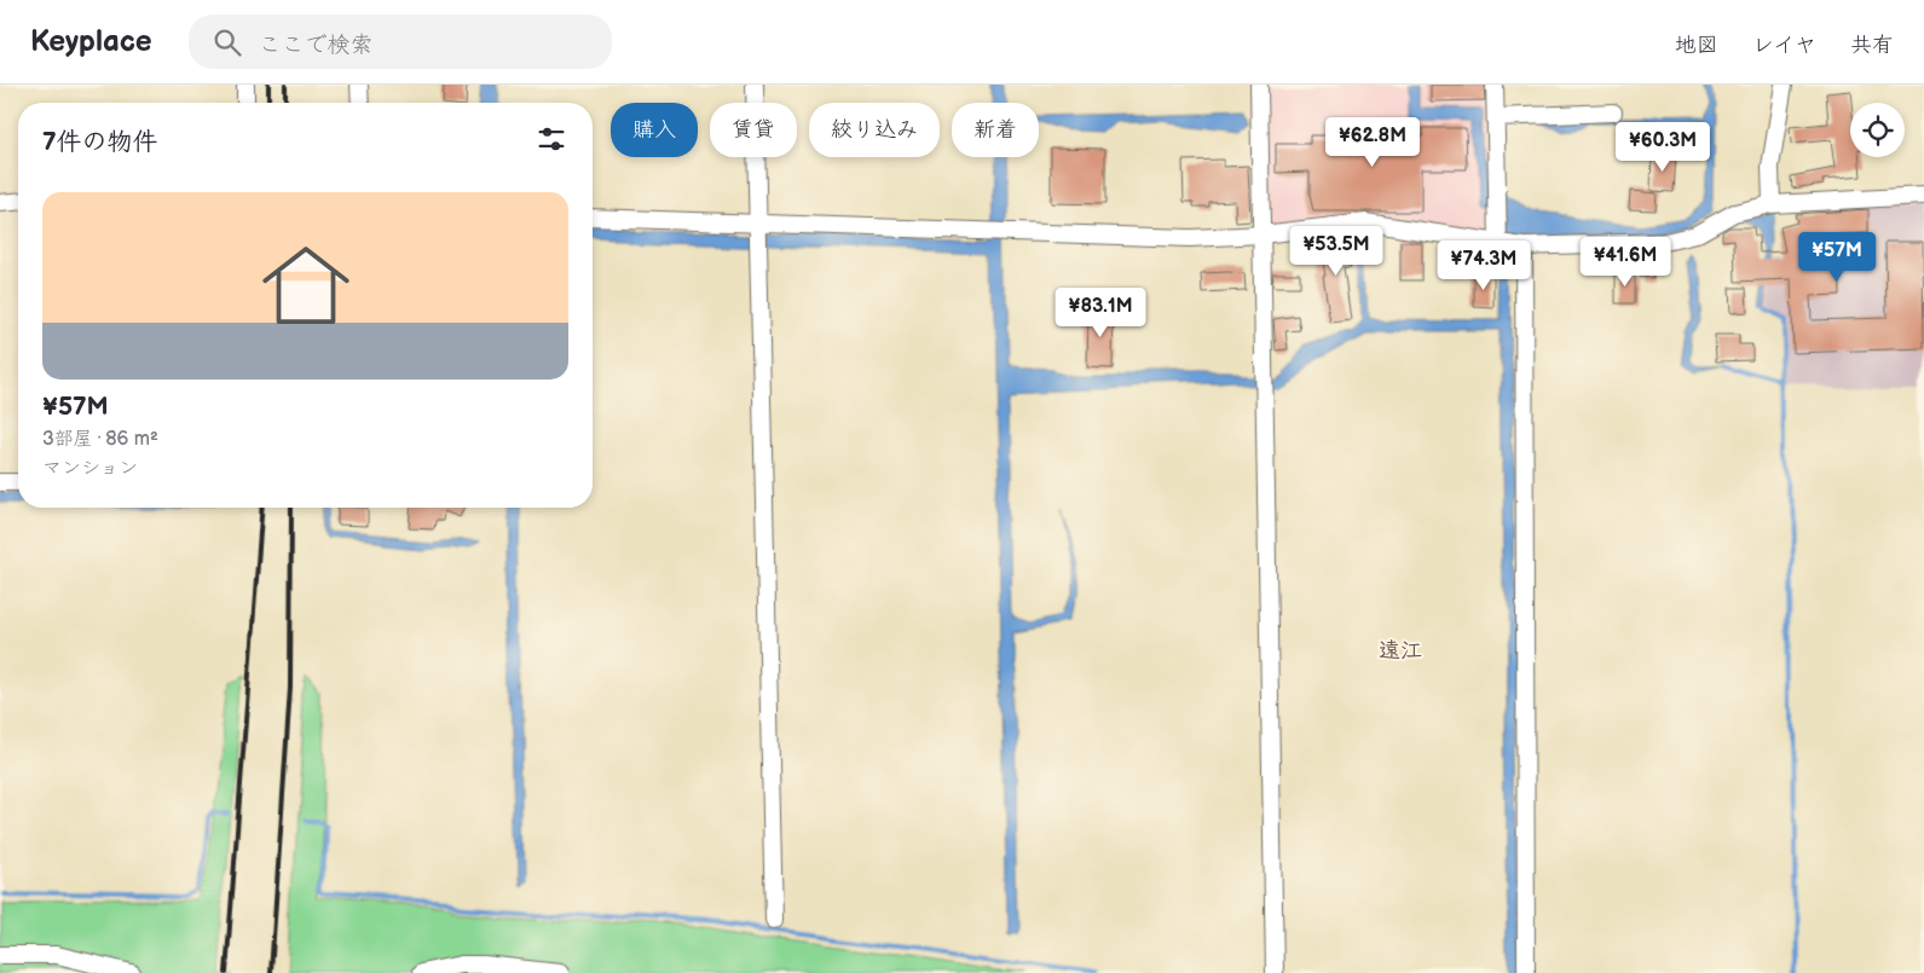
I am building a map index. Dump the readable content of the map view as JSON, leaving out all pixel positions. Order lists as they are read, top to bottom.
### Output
{
  "districts": ["遠江"],
  "page": {
    "header": "Keyplace",
    "search": "ここで検索",
    "nav": ["地図", "レイヤ", "共有"],
    "chip": [
      "購入",
      "賃貸",
      "絞り込み",
      "新着"
    ],
    "heading": "7件の物件",
    "price": [
      "¥62.8M",
      "¥60.3M",
      "¥53.5M",
      "¥57M",
      "¥41.6M",
      "¥74.3M",
      "¥83.1M"
    ],
    "list": [
      {
        "name": "¥57M",
        "note": "3部屋 · 86 m² · マンション"
      }
    ]
  }
}
